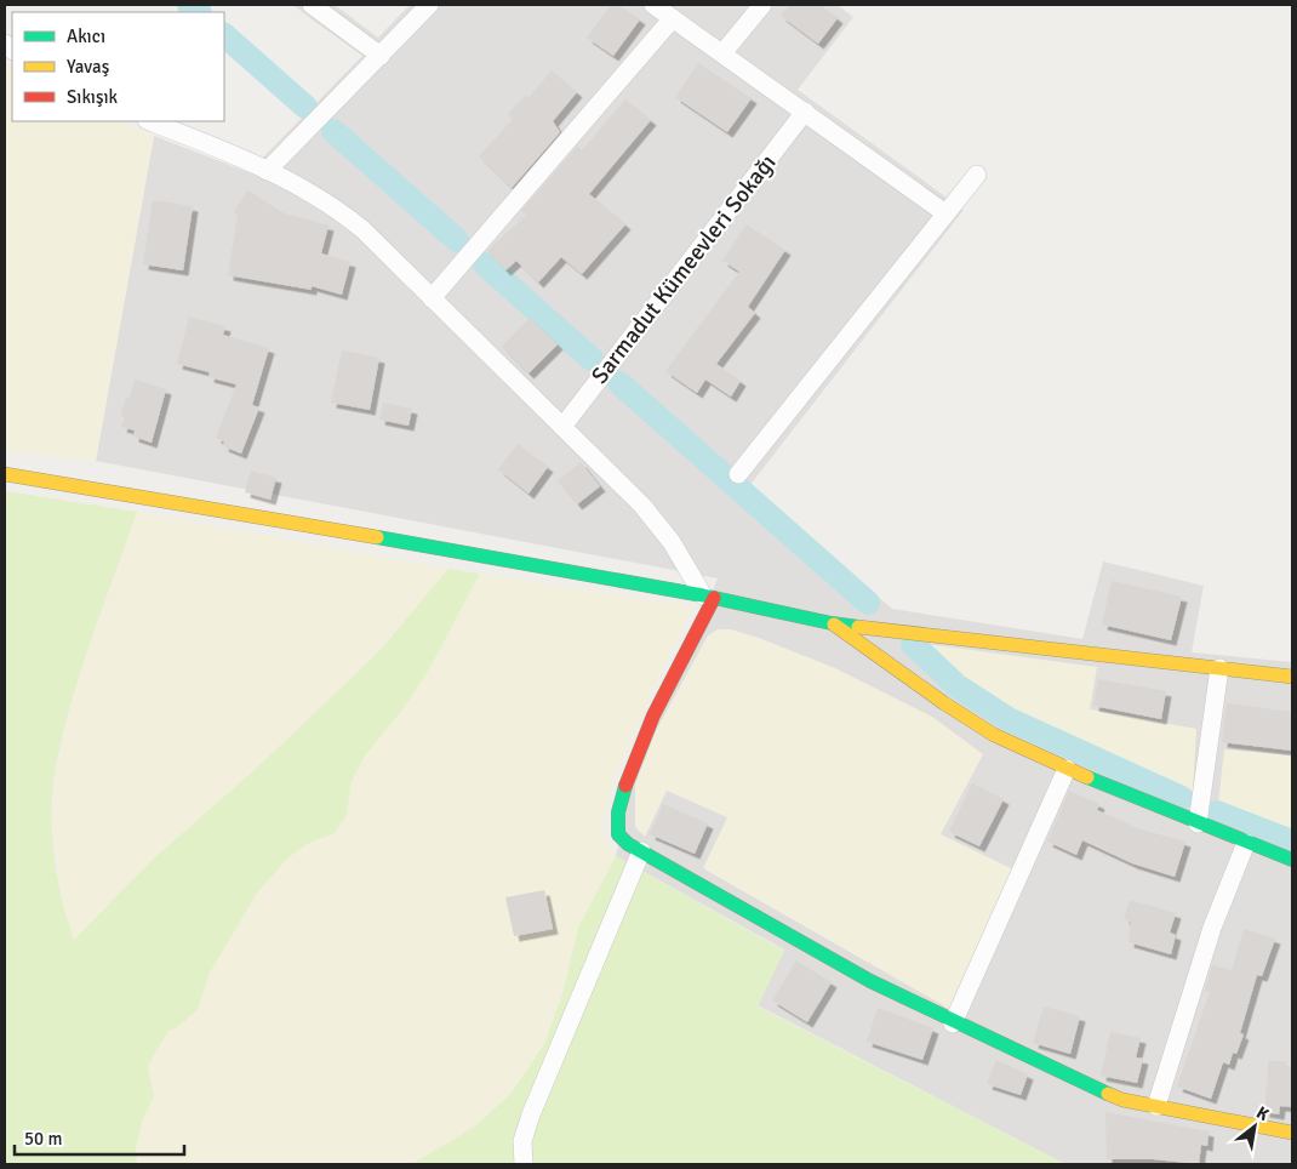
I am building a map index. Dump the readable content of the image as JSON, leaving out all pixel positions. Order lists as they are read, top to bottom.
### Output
{
  "streets": {
    "street": ["Sarmadut Kümeevleri Sokağı"]
  },
  "legend": ["Akıcı", "Yavaş", "Sıkışık"],
  "scale_bar": "50 m",
  "north": "top right"
}
